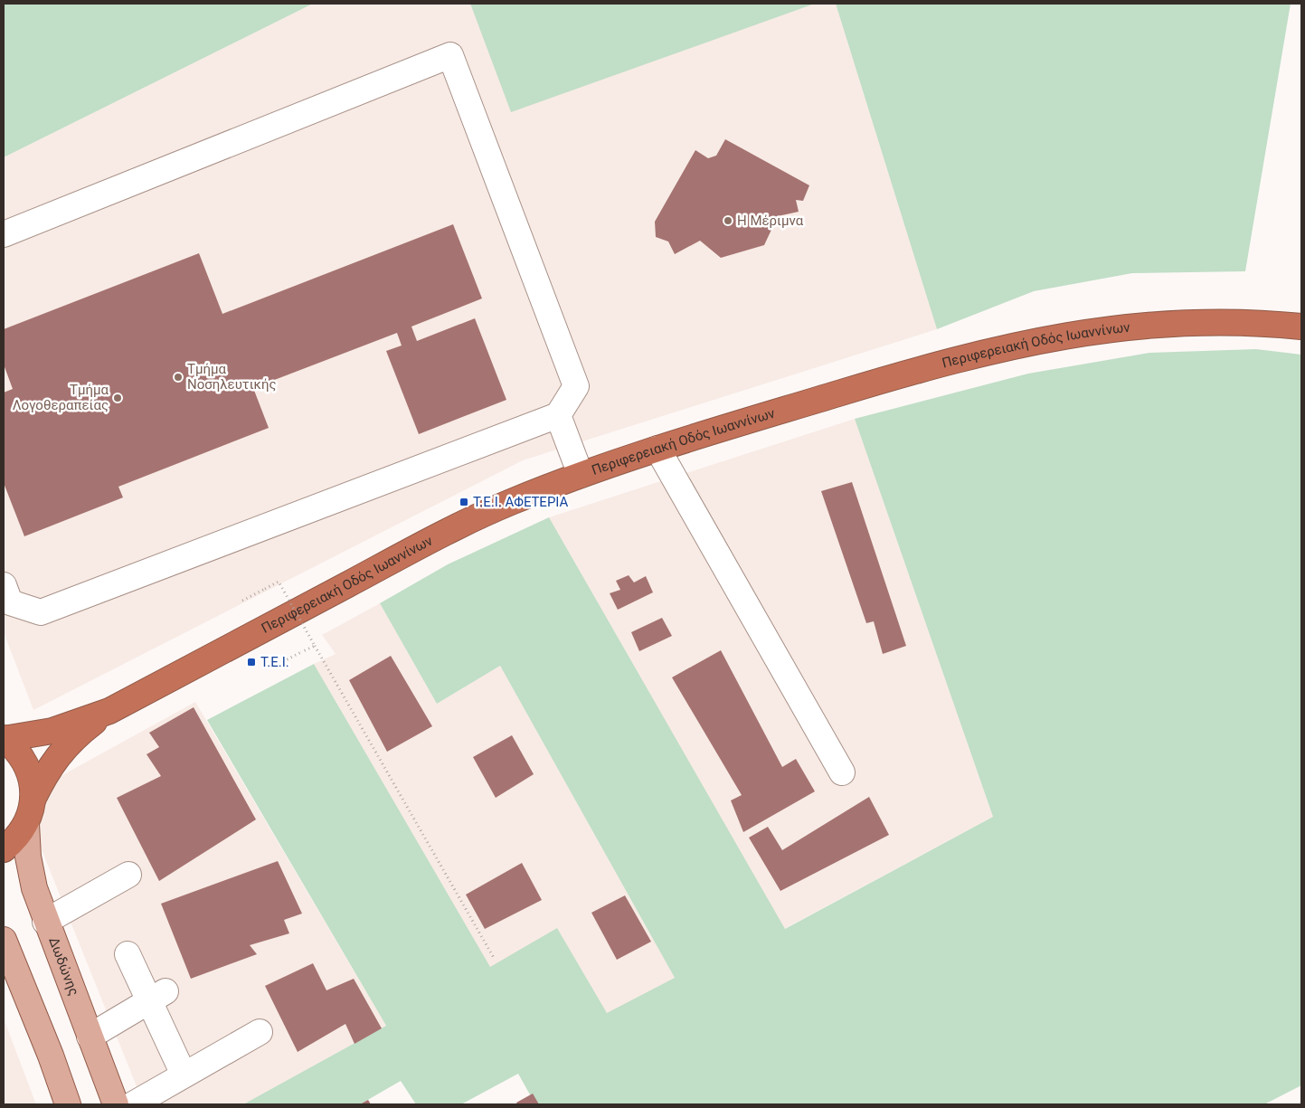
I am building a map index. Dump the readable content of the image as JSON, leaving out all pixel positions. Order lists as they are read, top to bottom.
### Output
{
  "streets": {
    "highway": ["Περιφερειακή Οδός Ιωαννίνων"],
    "main road": ["Δωδώνης"]
  },
  "places": {
    "other": ["Η Μέριμνα", "Τμήμα Νοσηλευτικής", "Τμήμα Λογοθεραπείας"],
    "transit": ["Τ.Ε.Ι. ΑΦΕΤΕΡΙΑ", "Τ.Ε.Ι."]
  }
}
